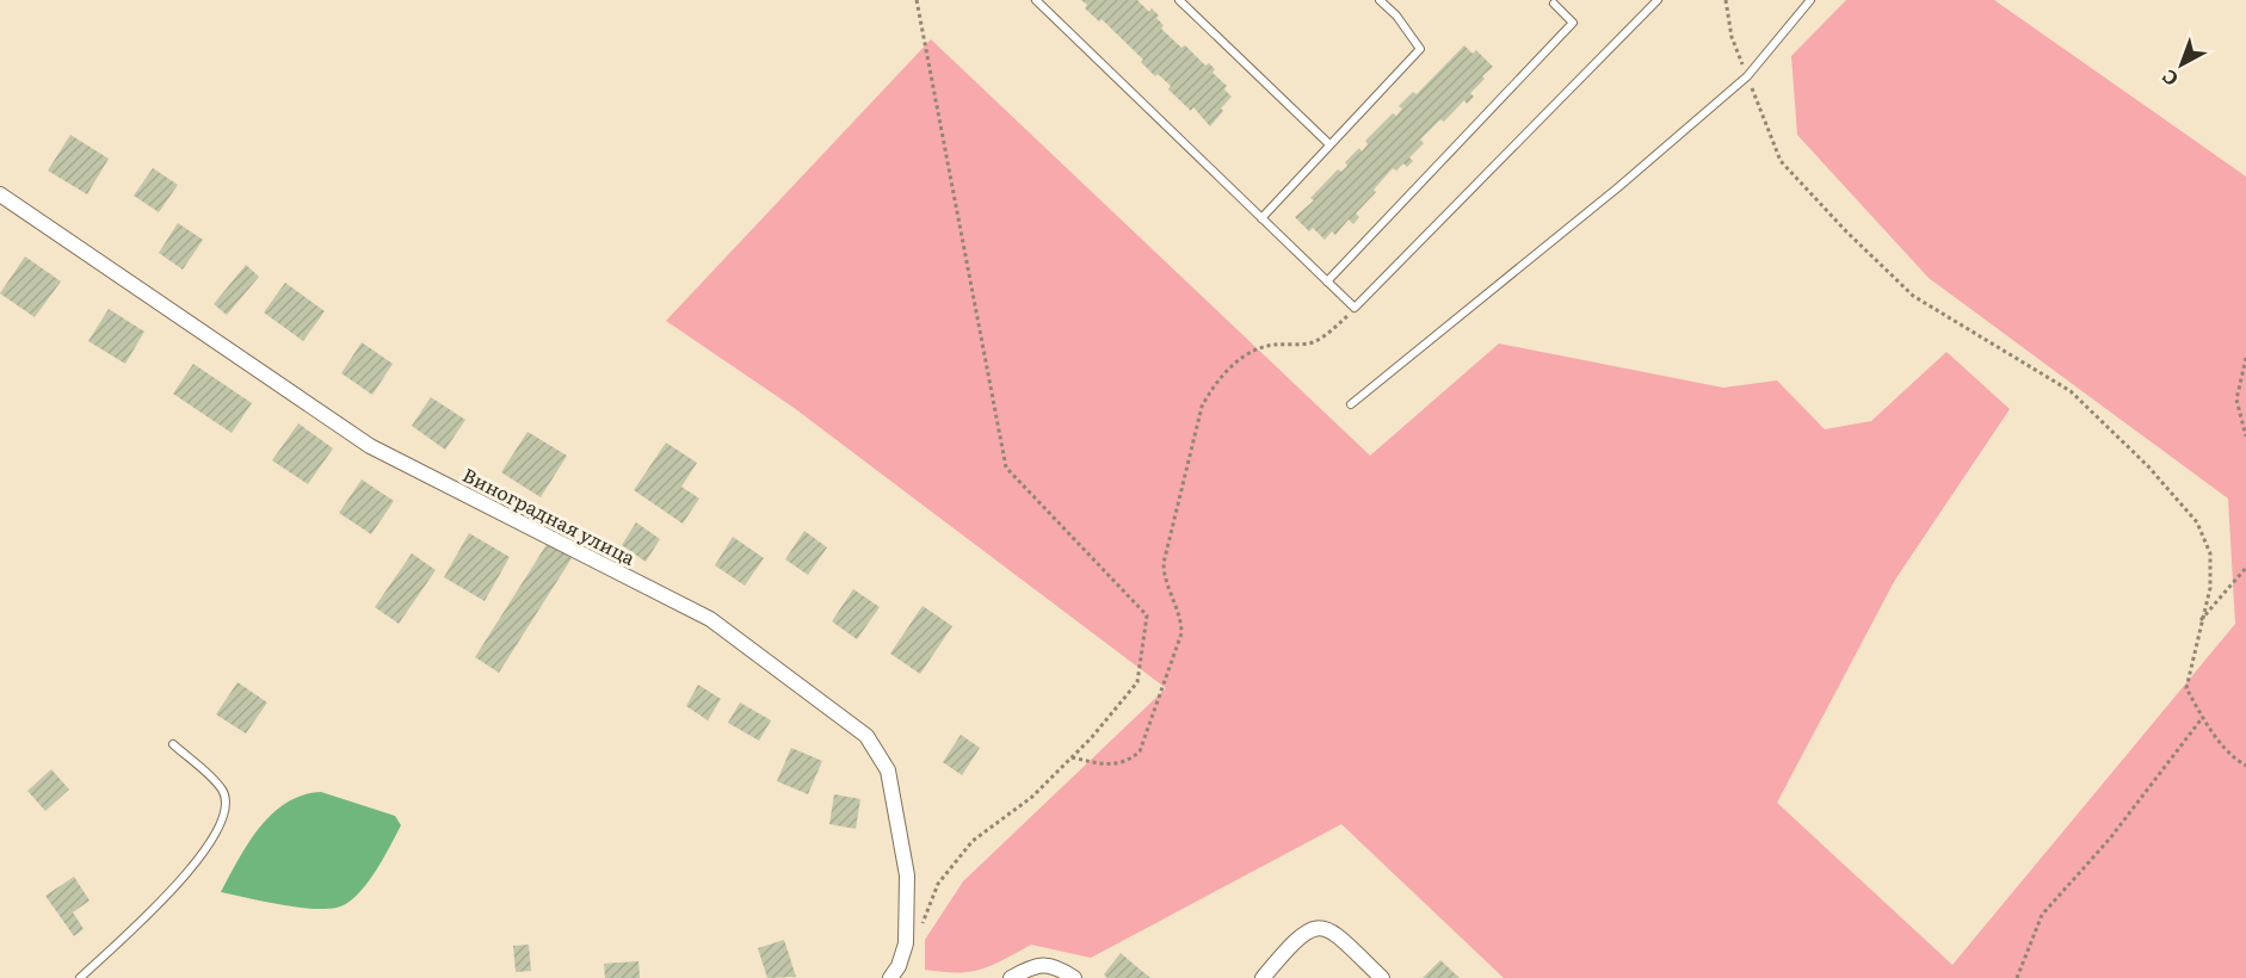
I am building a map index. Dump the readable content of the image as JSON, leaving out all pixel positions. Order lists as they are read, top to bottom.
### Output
{
  "streets": {
    "street": ["Виноградная улица"]
  },
  "north": "bottom left"
}
